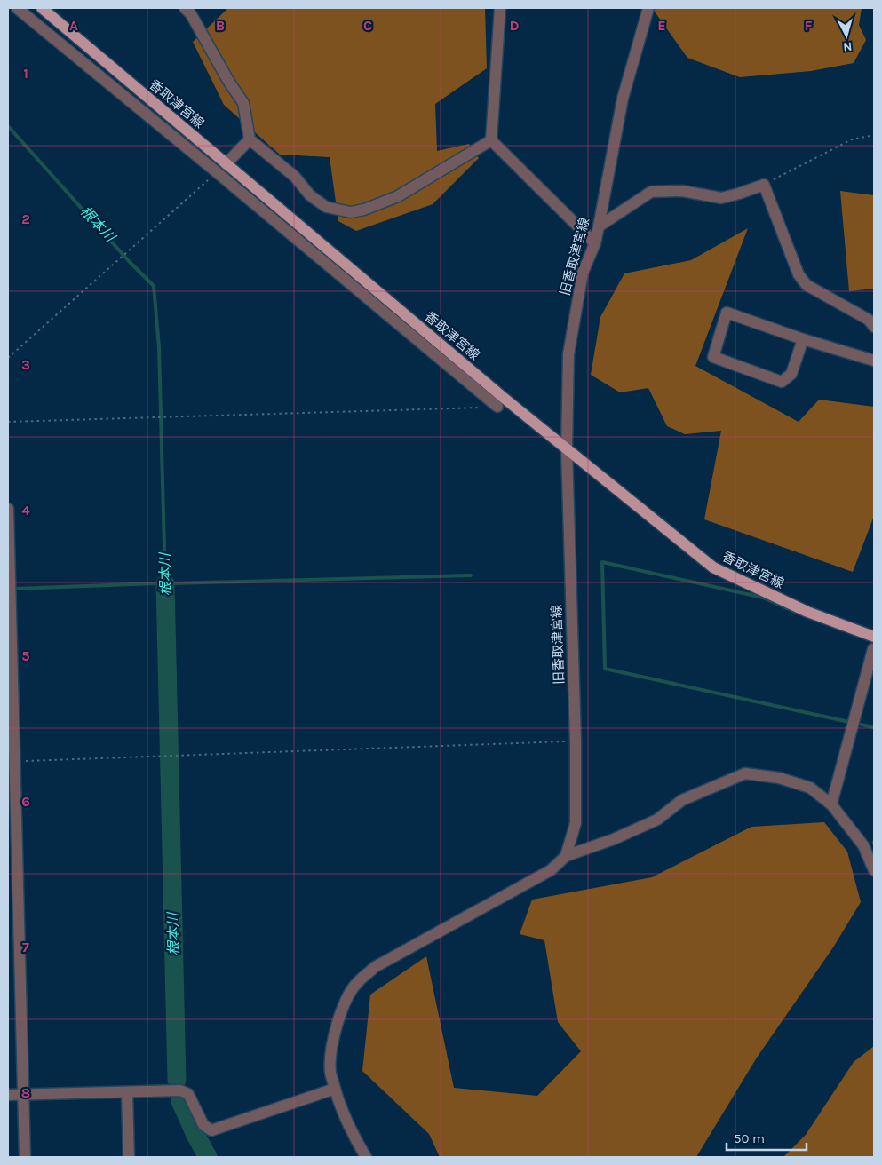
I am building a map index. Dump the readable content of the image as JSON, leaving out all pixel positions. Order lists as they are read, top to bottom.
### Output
{
  "streets": {
    "main road": ["香取津宮線"],
    "street": ["旧香取津宮線"]
  },
  "crossings": [
    ["香取津宮線", "旧香取津宮線"]
  ],
  "water": ["根本川"],
  "scale_bar": "50 m",
  "north": "bottom",
  "grid": {
    "columns": [
      "A",
      "B",
      "C",
      "D",
      "E",
      "F"
    ],
    "rows": [
      "1",
      "2",
      "3",
      "4",
      "5",
      "6",
      "7",
      "8"
    ]
  }
}
